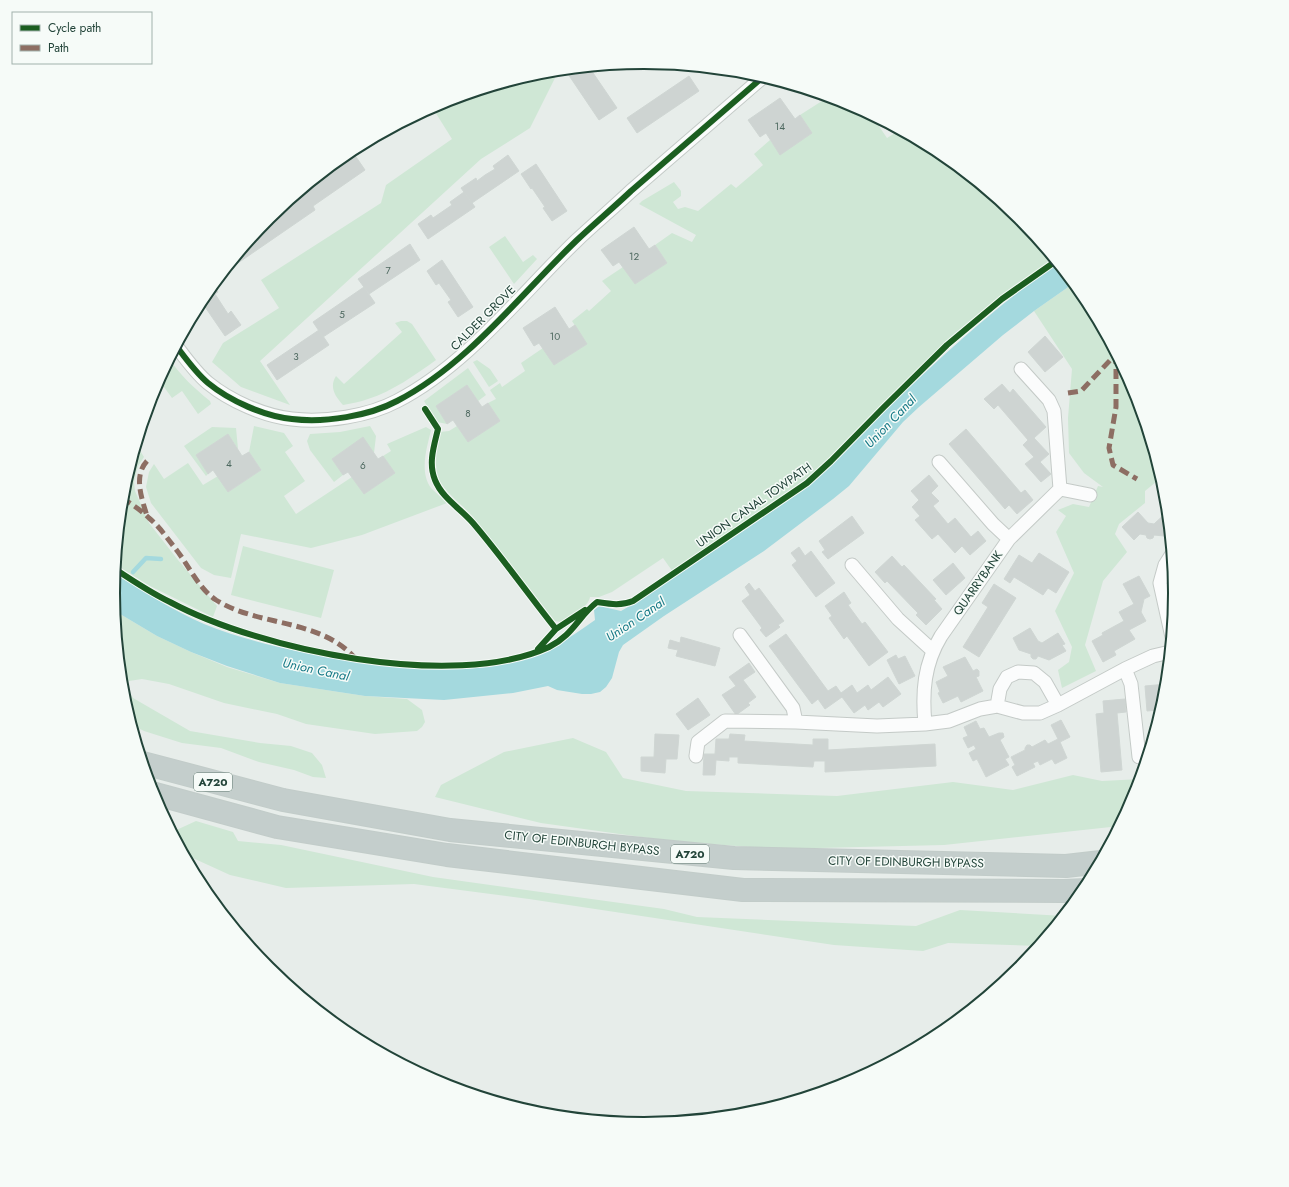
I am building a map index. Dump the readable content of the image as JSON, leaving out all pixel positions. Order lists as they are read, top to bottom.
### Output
{
  "streets": {
    "highway": ["A720", "CITY OF EDINBURGH BYPASS"],
    "street": ["CALDER GROVE", "QUARRYBANK"],
    "cycle path": ["UNION CANAL TOWPATH"]
  },
  "crossings": [
    ["A720", "CITY OF EDINBURGH BYPASS"]
  ],
  "water": ["Union Canal"],
  "house_numbers": [
    "14",
    "12",
    "7",
    "5",
    "10",
    "3",
    "8",
    "4",
    "6"
  ],
  "legend": ["Cycle path", "Path"]
}
